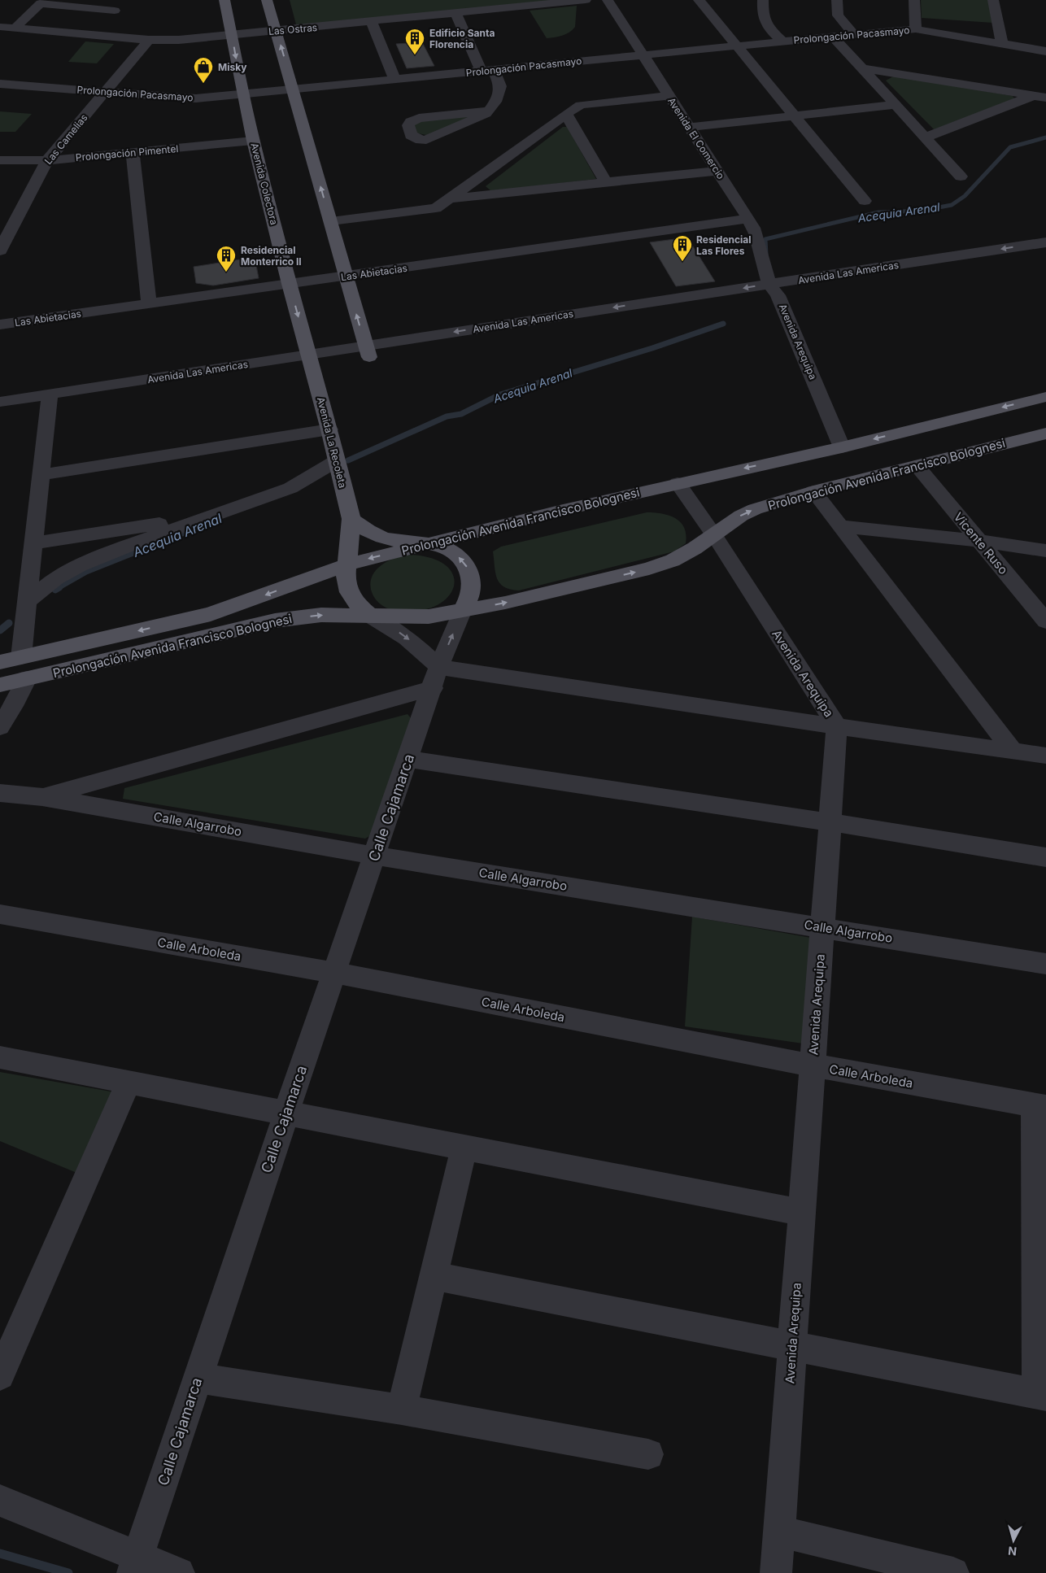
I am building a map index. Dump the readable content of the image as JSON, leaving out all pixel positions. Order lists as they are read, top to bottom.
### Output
{
  "streets": {
    "main road": [
      "Avenida Colectora",
      "Avenida La Recoleta",
      "Prolongación Avenida Francisco Bolognesi",
      "Calle Cajamarca"
    ],
    "street": [
      "Las Ostras",
      "Prolongación Pacasmayo",
      "Avenida El Comercio",
      "Las Camelias",
      "Prolongación Pimentel",
      "Las Abietacias",
      "Avenida Las Americas",
      "Avenida Arequipa",
      "Vicente Ruso",
      "Calle Algarrobo",
      "Calle Arboleda"
    ]
  },
  "crossings": [
    ["Las Ostras", "Las Camelias"],
    ["Las Ostras", "Avenida Colectora"],
    ["Prolongación Pacasmayo", "Avenida El Comercio"],
    ["Prolongación Pacasmayo", "Las Camelias"],
    ["Prolongación Pacasmayo", "Avenida Colectora"],
    ["Avenida El Comercio", "Las Abietacias"],
    ["Avenida El Comercio", "Avenida Las Americas"],
    ["Avenida El Comercio", "Avenida Arequipa"],
    ["Las Camelias", "Prolongación Pimentel"],
    ["Prolongación Pimentel", "Avenida Colectora"],
    ["Avenida Colectora", "Las Abietacias"],
    ["Avenida Colectora", "Avenida Las Americas"],
    ["Avenida Colectora", "Avenida La Recoleta"],
    ["Avenida Las Americas", "Avenida Arequipa"],
    ["Avenida Las Americas", "Avenida La Recoleta"],
    ["Avenida Arequipa", "Prolongación Avenida Francisco Bolognesi"],
    ["Avenida Arequipa", "Calle Algarrobo"],
    ["Avenida Arequipa", "Calle Arboleda"],
    ["Avenida La Recoleta", "Prolongación Avenida Francisco Bolognesi"],
    ["Prolongación Avenida Francisco Bolognesi", "Vicente Ruso"],
    ["Prolongación Avenida Francisco Bolognesi", "Calle Cajamarca"],
    ["Calle Cajamarca", "Calle Algarrobo"],
    ["Calle Cajamarca", "Calle Arboleda"]
  ],
  "water": ["Acequia Arenal"],
  "places": {
    "building": ["Edificio Santa Florencia", "Residencial Las Flores", "Residencial Monterrico II"],
    "shop": ["Misky"]
  },
  "north": "bottom"
}
